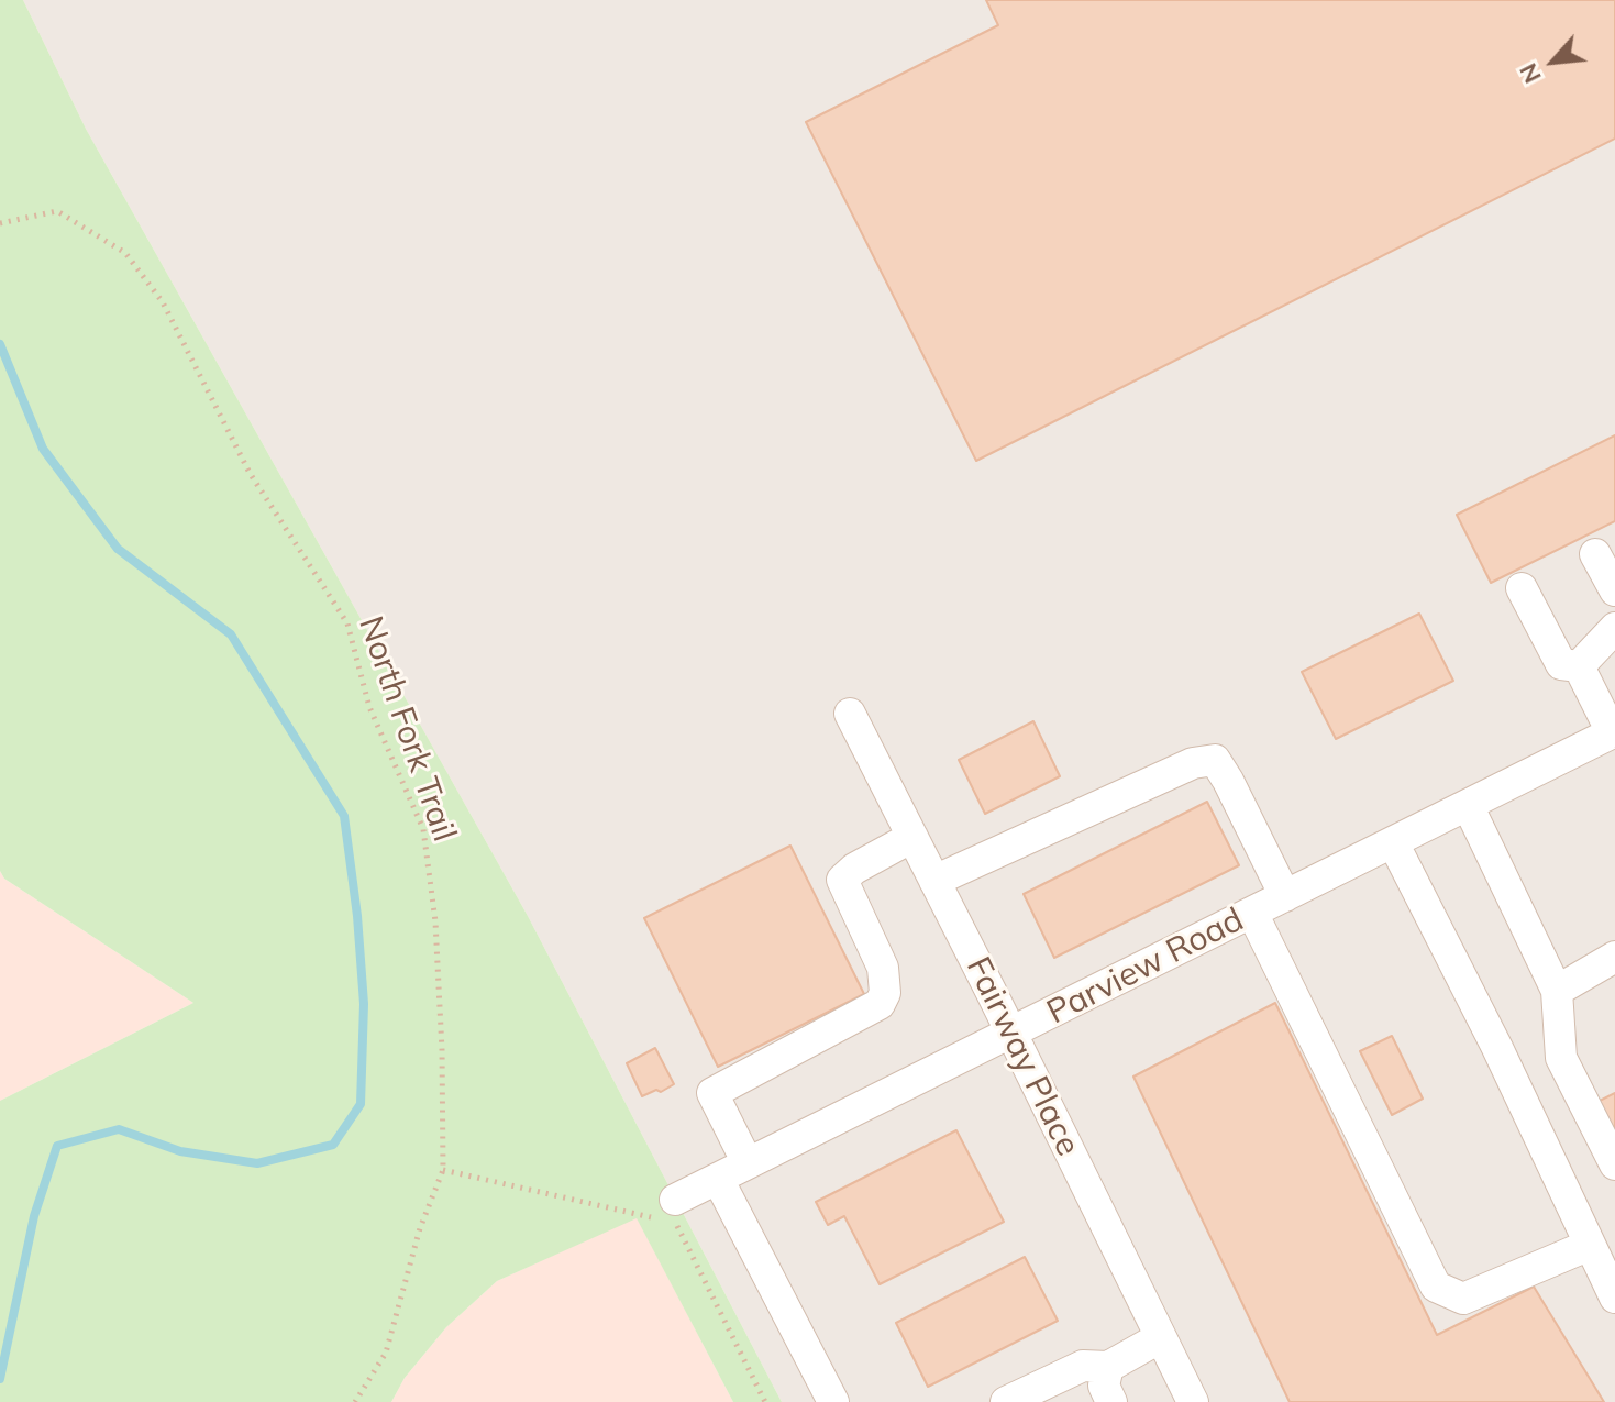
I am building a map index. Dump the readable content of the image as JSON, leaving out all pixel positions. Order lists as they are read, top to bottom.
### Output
{
  "streets": {
    "street": ["Parview Road", "Fairway Place"],
    "path": ["North Fork Trail"]
  },
  "crossings": [
    ["Parview Road", "Fairway Place"]
  ],
  "north": "bottom left"
}
